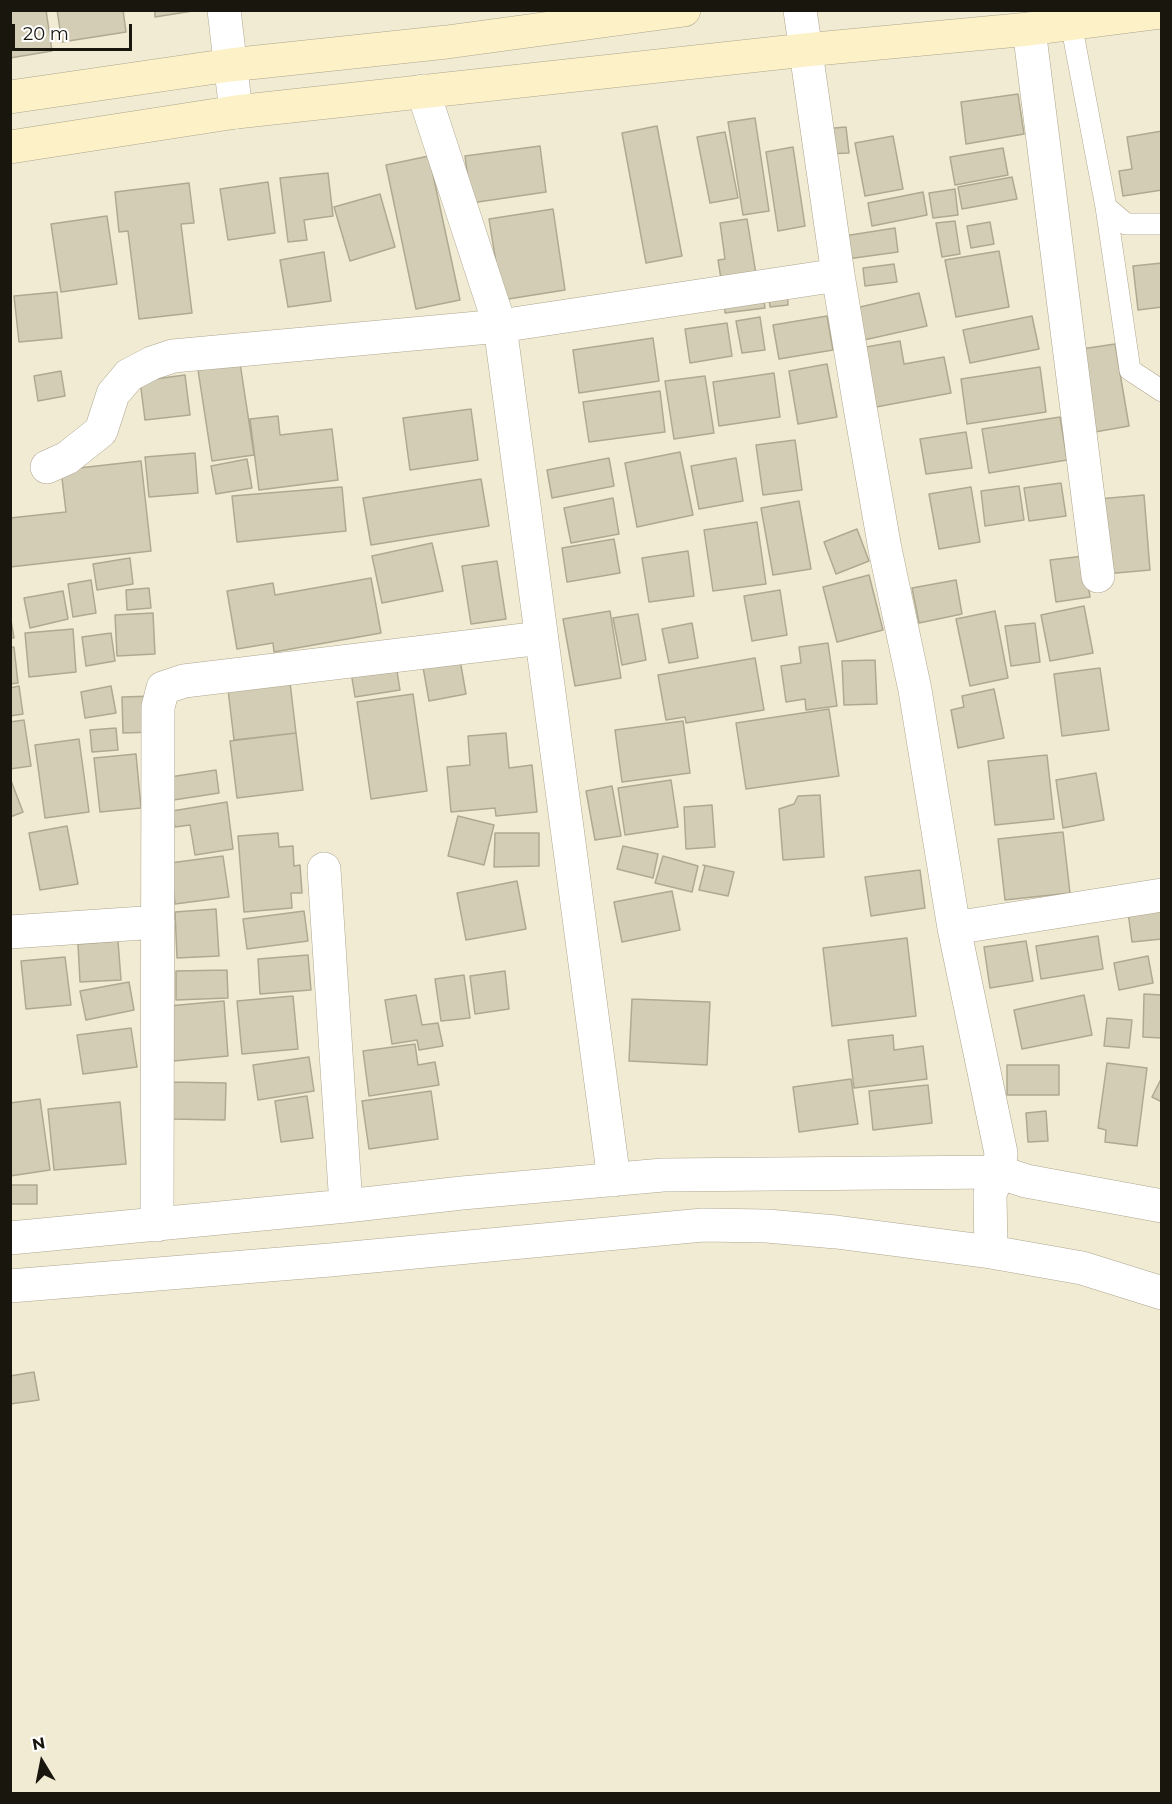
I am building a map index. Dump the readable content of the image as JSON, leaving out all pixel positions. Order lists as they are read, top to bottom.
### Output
{
  "scale_bar": "20 m",
  "north": "top"
}
